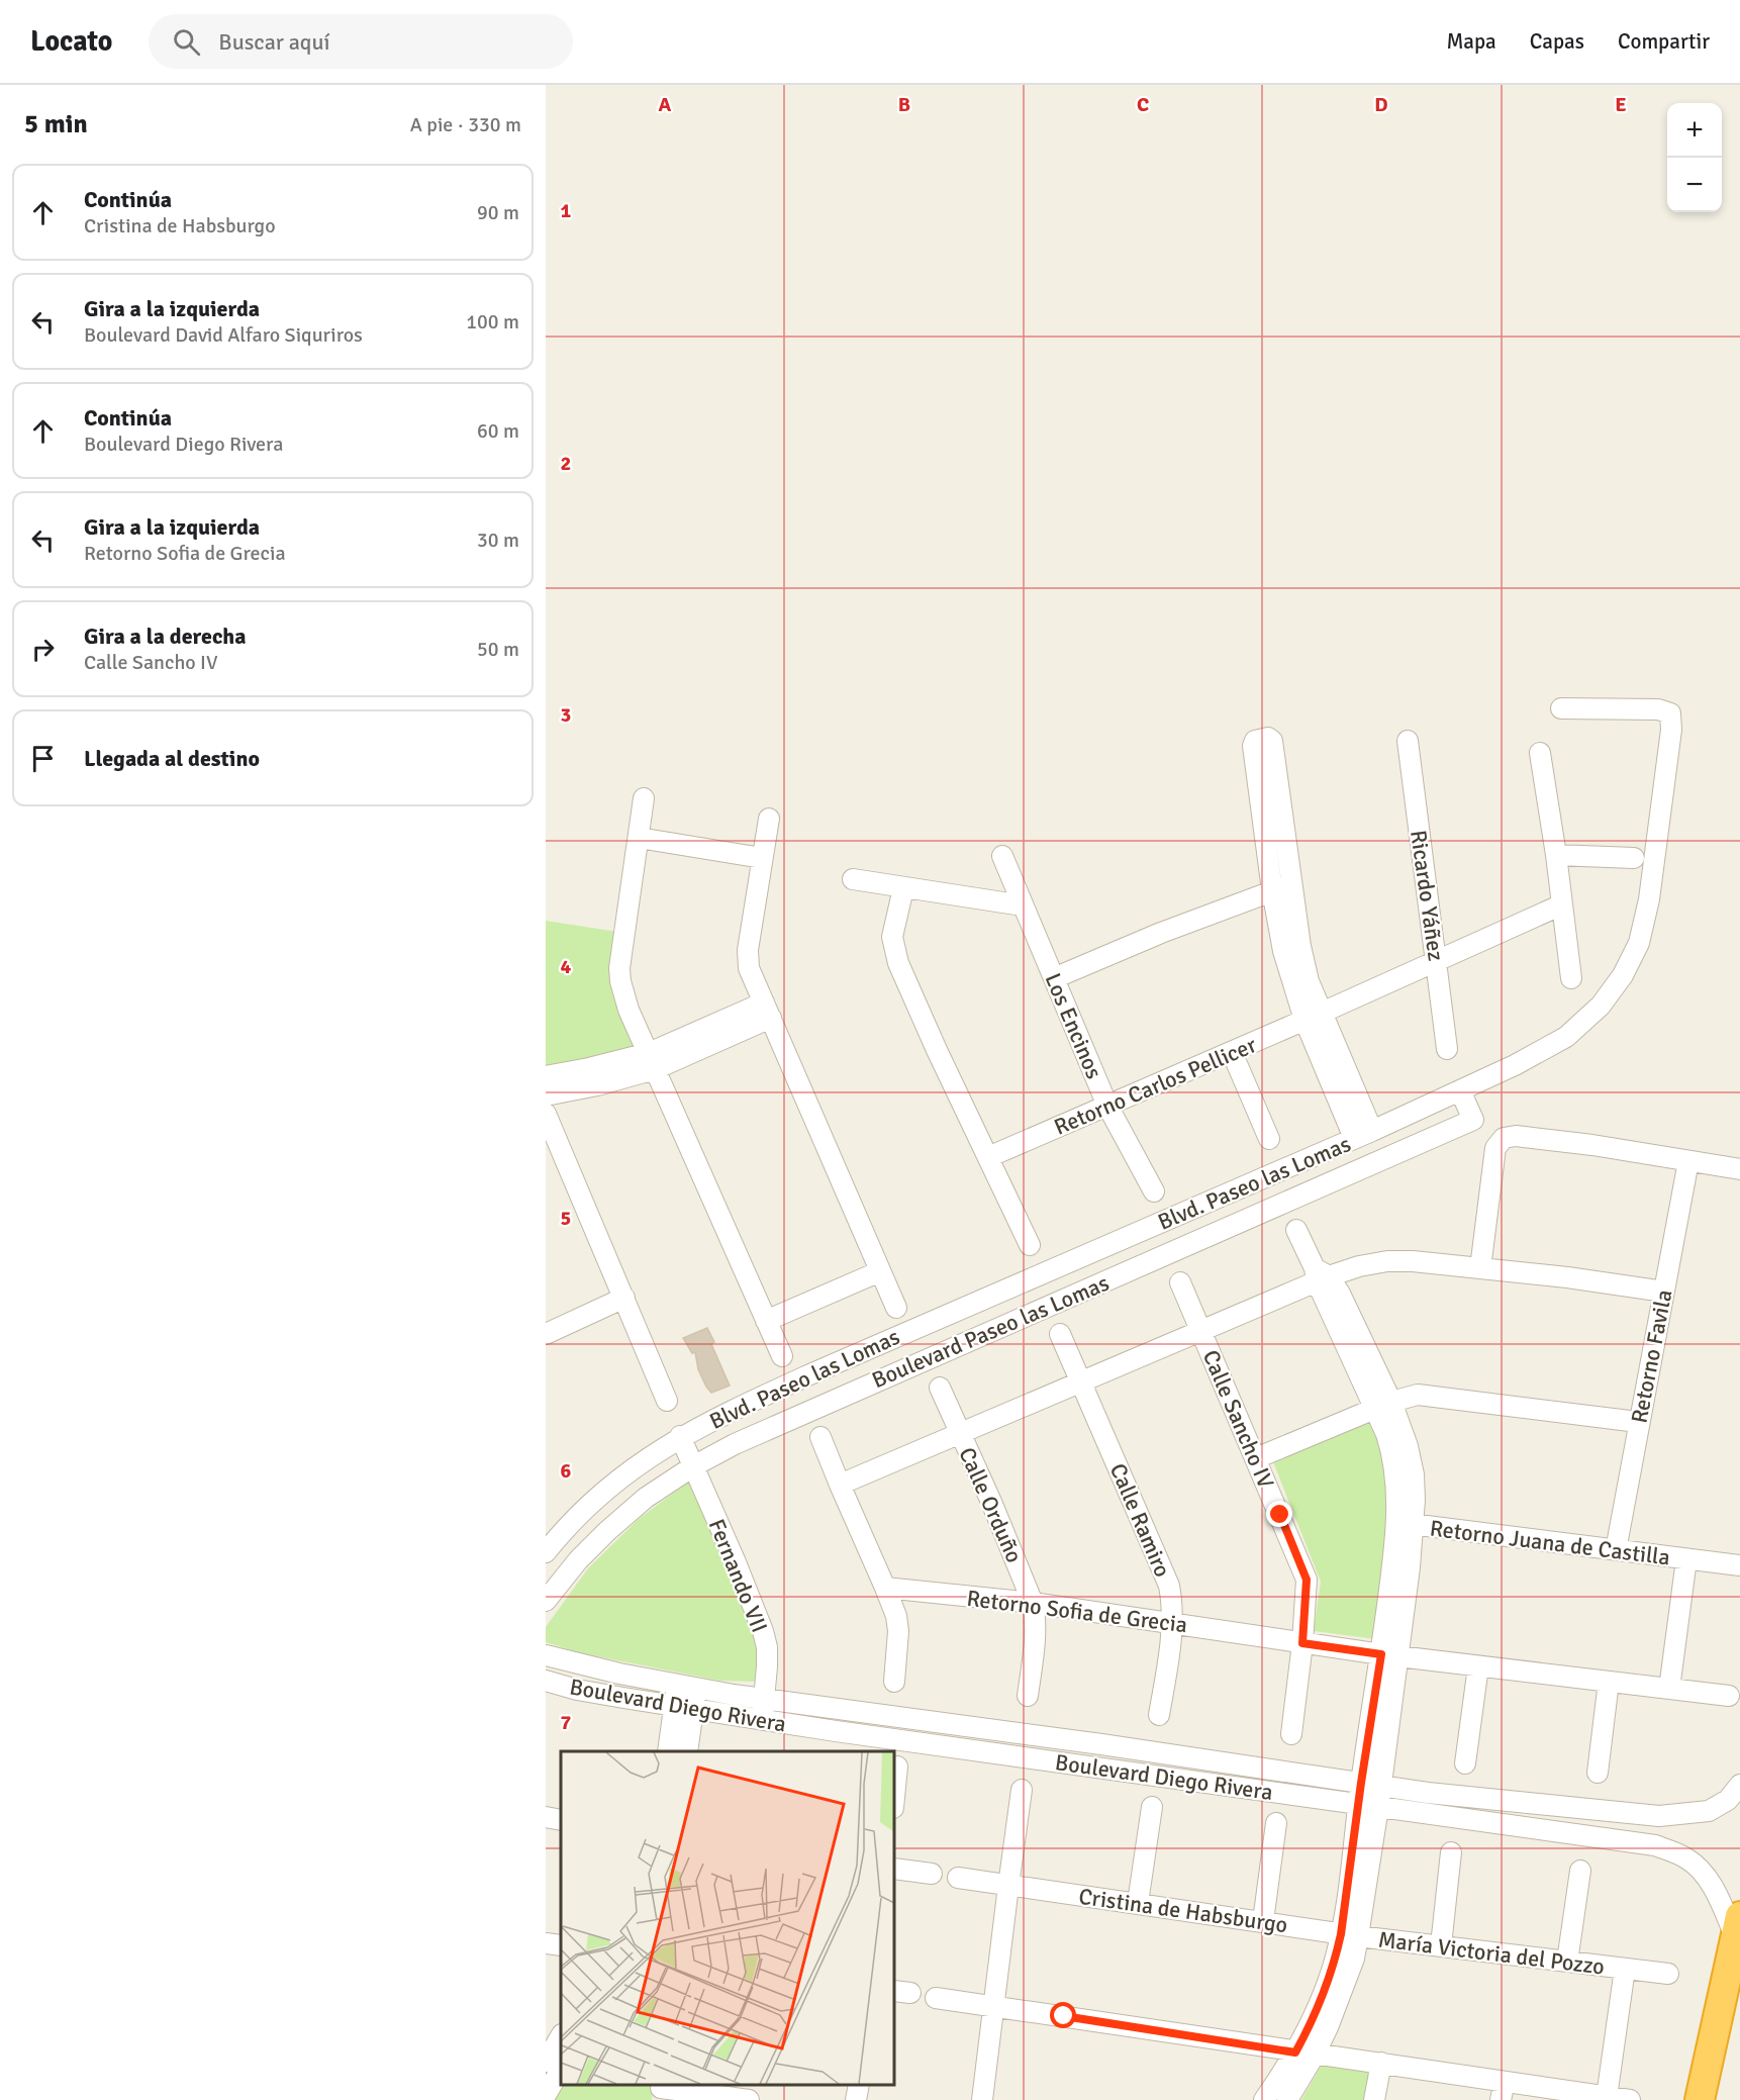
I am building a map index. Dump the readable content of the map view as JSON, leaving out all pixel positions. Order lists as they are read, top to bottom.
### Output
{
  "streets": {
    "street": [
      "Ricardo Yáñez",
      "Los Encinos",
      "Retorno Carlos Pellicer",
      "Blvd. Paseo las Lomas",
      "Boulevard Paseo las Lomas",
      "Retorno Favila",
      "Calle Sancho IV",
      "Calle Orduño",
      "Calle Ramiro",
      "Retorno Juana de Castilla",
      "Fernando VII",
      "Retorno Sofia de Grecia",
      "Boulevard Diego Rivera",
      "Cristina de Habsburgo",
      "María Victoria del Pozzo"
    ]
  },
  "crossings": [
    ["Ricardo Yáñez", "Retorno Carlos Pellicer"],
    ["Los Encinos", "Retorno Carlos Pellicer"],
    ["Blvd. Paseo las Lomas", "Boulevard Paseo las Lomas"],
    ["Blvd. Paseo las Lomas", "Fernando VII"],
    ["Boulevard Paseo las Lomas", "Fernando VII"],
    ["Retorno Favila", "Retorno Juana de Castilla"],
    ["Calle Sancho IV", "Retorno Sofia de Grecia"],
    ["Calle Orduño", "Retorno Sofia de Grecia"],
    ["Calle Ramiro", "Retorno Sofia de Grecia"],
    ["Fernando VII", "Boulevard Diego Rivera"],
    ["Cristina de Habsburgo", "María Victoria del Pozzo"]
  ],
  "page": {
    "header": "Locato",
    "search": "Buscar aquí",
    "nav": ["Mapa", "Capas", "Compartir"],
    "heading": ["5 min", "A pie · 330 m"],
    "map_buttons": ["+", "−"],
    "list": [
      ["Continúa", "Cristina de Habsburgo", "90 m"],
      ["Gira a la izquierda", "Boulevard David Alfaro Siquriros", "100 m"],
      ["Continúa", "Boulevard Diego Rivera", "60 m"],
      ["Gira a la izquierda", "Retorno Sofia de Grecia", "30 m"],
      ["Gira a la derecha", "Calle Sancho IV", "50 m"],
      "Llegada al destino"
    ]
  },
  "grid": {
    "columns": [
      "A",
      "B",
      "C",
      "D",
      "E"
    ],
    "rows": [
      "1",
      "2",
      "3",
      "4",
      "5",
      "6",
      "7"
    ]
  }
}
